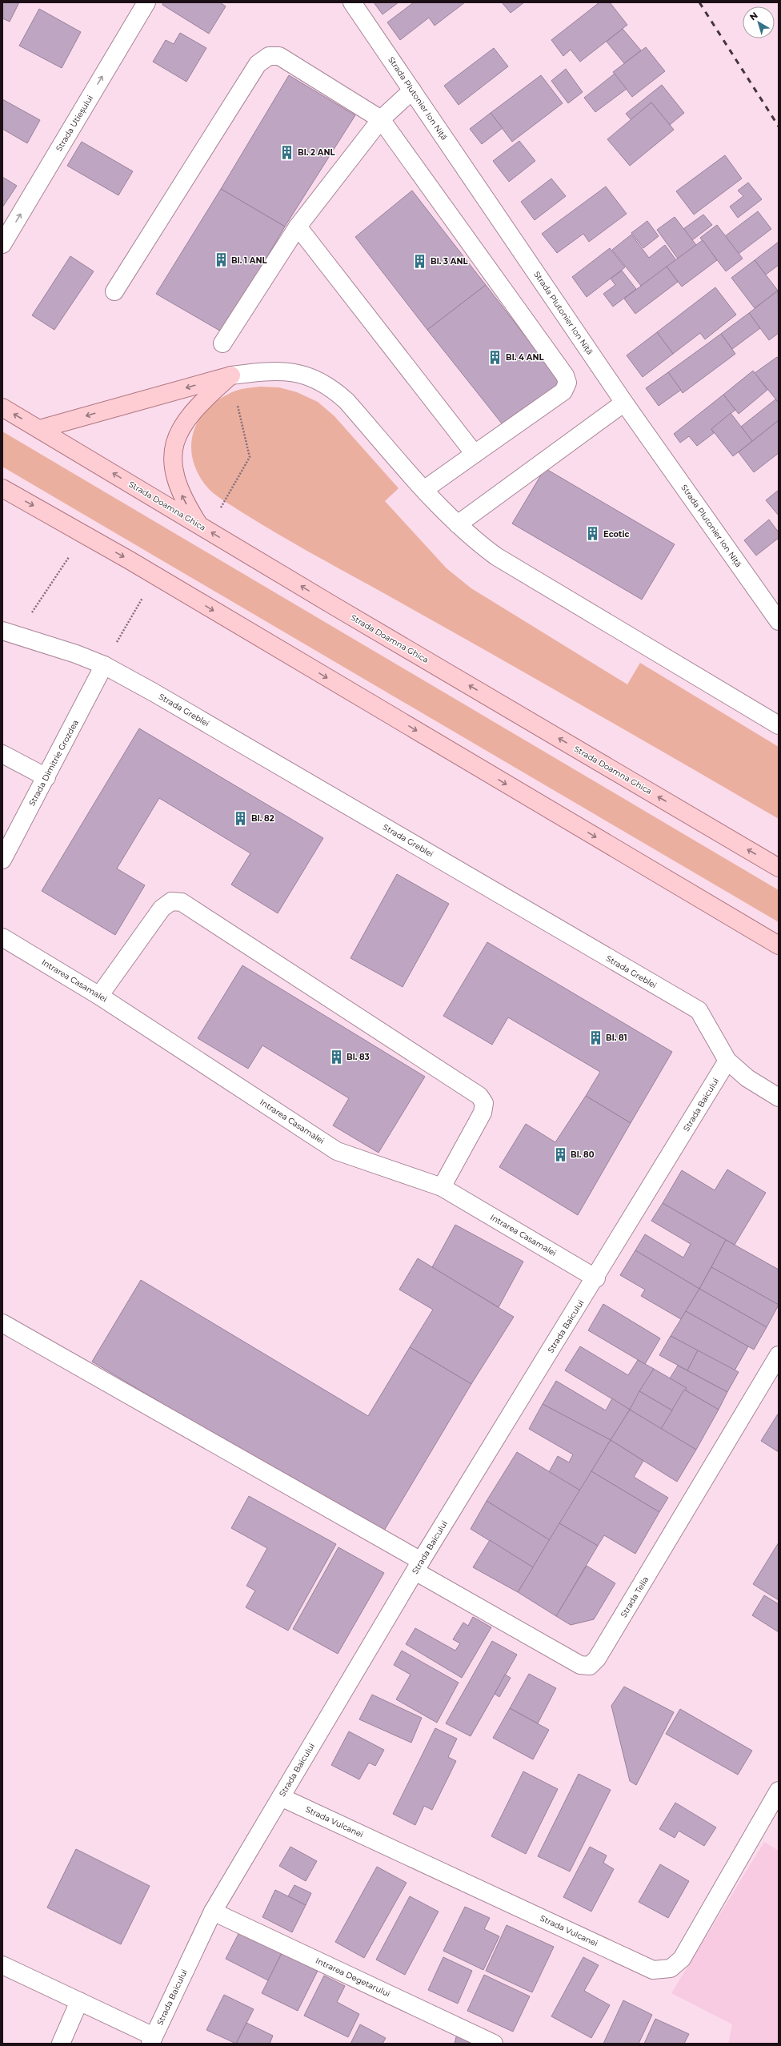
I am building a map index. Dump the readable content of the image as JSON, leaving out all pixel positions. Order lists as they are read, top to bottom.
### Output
{
  "streets": {
    "main road": ["Strada Doamna Ghica"],
    "street": [
      "Strada Plutonier Ion Niță",
      "Strada Utieșului",
      "Strada Greblei",
      "Strada Dimitrie Grozdea",
      "Intrarea Casamalei",
      "Strada Baicului",
      "Strada Telia",
      "Strada Vulcanei",
      "Intrarea Degetarului"
    ]
  },
  "crossings": [
    ["Strada Greblei", "Strada Dimitrie Grozdea"],
    ["Strada Greblei", "Strada Baicului"],
    ["Intrarea Casamalei", "Strada Baicului"],
    ["Strada Baicului", "Strada Telia"],
    ["Strada Baicului", "Strada Vulcanei"],
    ["Strada Baicului", "Intrarea Degetarului"]
  ],
  "one_way": ["Strada Utieșului"],
  "places": {
    "building": [
      "Bl. 2 ANL",
      "Bl. 1 ANL",
      "Bl. 3 ANL",
      "Bl. 4 ANL",
      "Ecotic",
      "Bl. 82",
      "Bl. 81",
      "Bl. 83",
      "Bl. 80"
    ]
  },
  "north": "top left"
}
